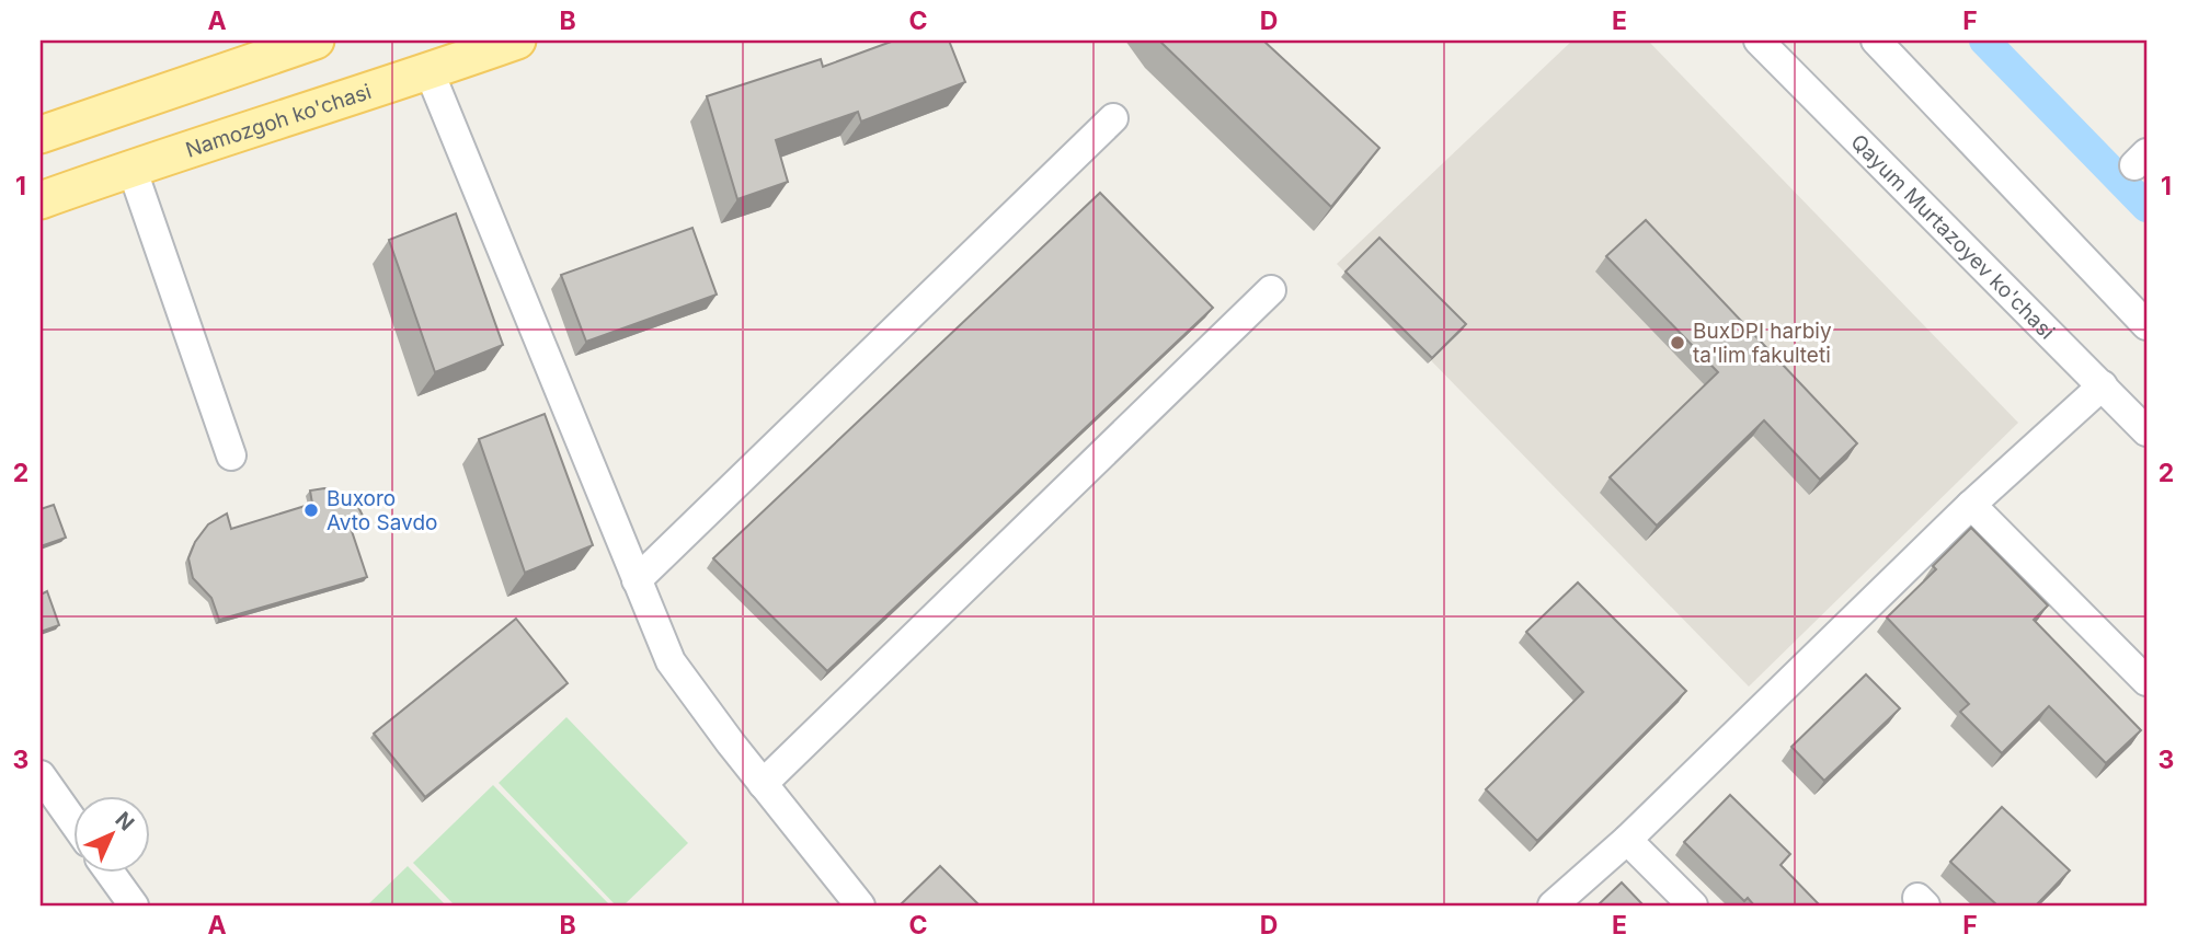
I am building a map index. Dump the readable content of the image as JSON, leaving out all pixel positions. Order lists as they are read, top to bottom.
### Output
{
  "streets": {
    "main road": ["Namozgoh ko'chasi"],
    "street": ["Qayum Murtazoyev ko'chasi"]
  },
  "places": ["BuxDPI harbiy ta'lim fakulteti", "Buxoro Avto Savdo"],
  "north": "top right",
  "grid": {
    "columns": [
      "A",
      "B",
      "C",
      "D",
      "E",
      "F"
    ],
    "rows": ["1", "2", "3"]
  }
}
